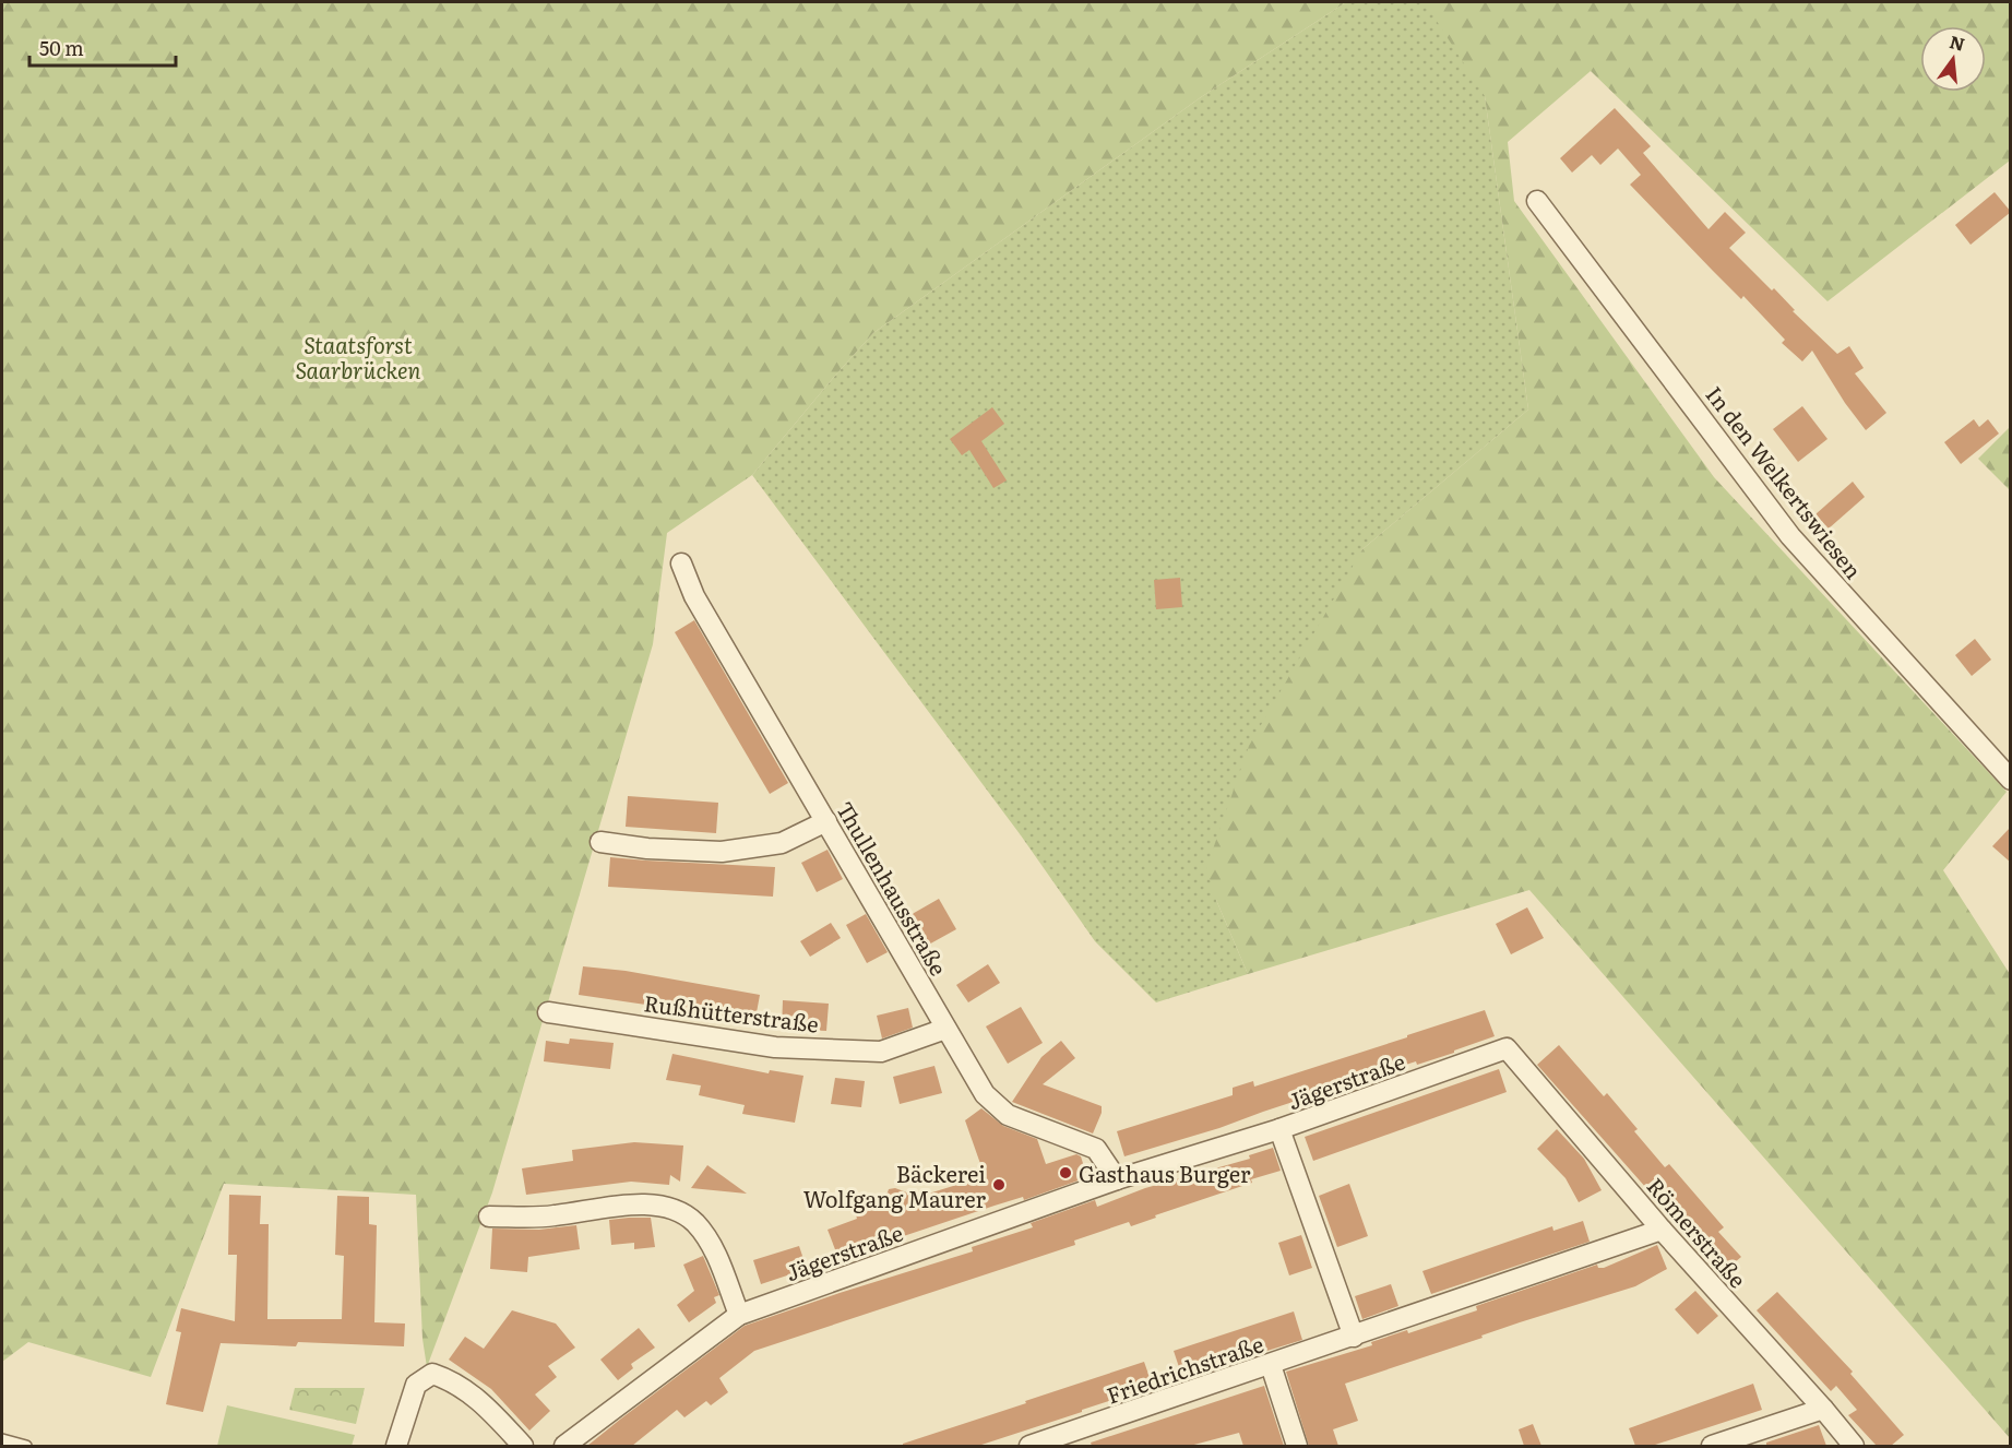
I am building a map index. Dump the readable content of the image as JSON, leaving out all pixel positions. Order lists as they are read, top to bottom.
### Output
{
  "streets": {
    "street": [
      "In den Welkertswiesen",
      "Thullenhausstraße",
      "Rußhütterstraße",
      "Jägerstraße",
      "Römerstraße",
      "Friedrichstraße"
    ]
  },
  "crossings": [
    ["Thullenhausstraße", "Rußhütterstraße"],
    ["Thullenhausstraße", "Jägerstraße"],
    ["Jägerstraße", "Römerstraße"],
    ["Römerstraße", "Friedrichstraße"]
  ],
  "parks": ["Staatsforst Saarbrücken"],
  "places": ["Gasthaus Burger", "Bäckerei Wolfgang Maurer"],
  "scale_bar": "50 m",
  "north": "top"
}
